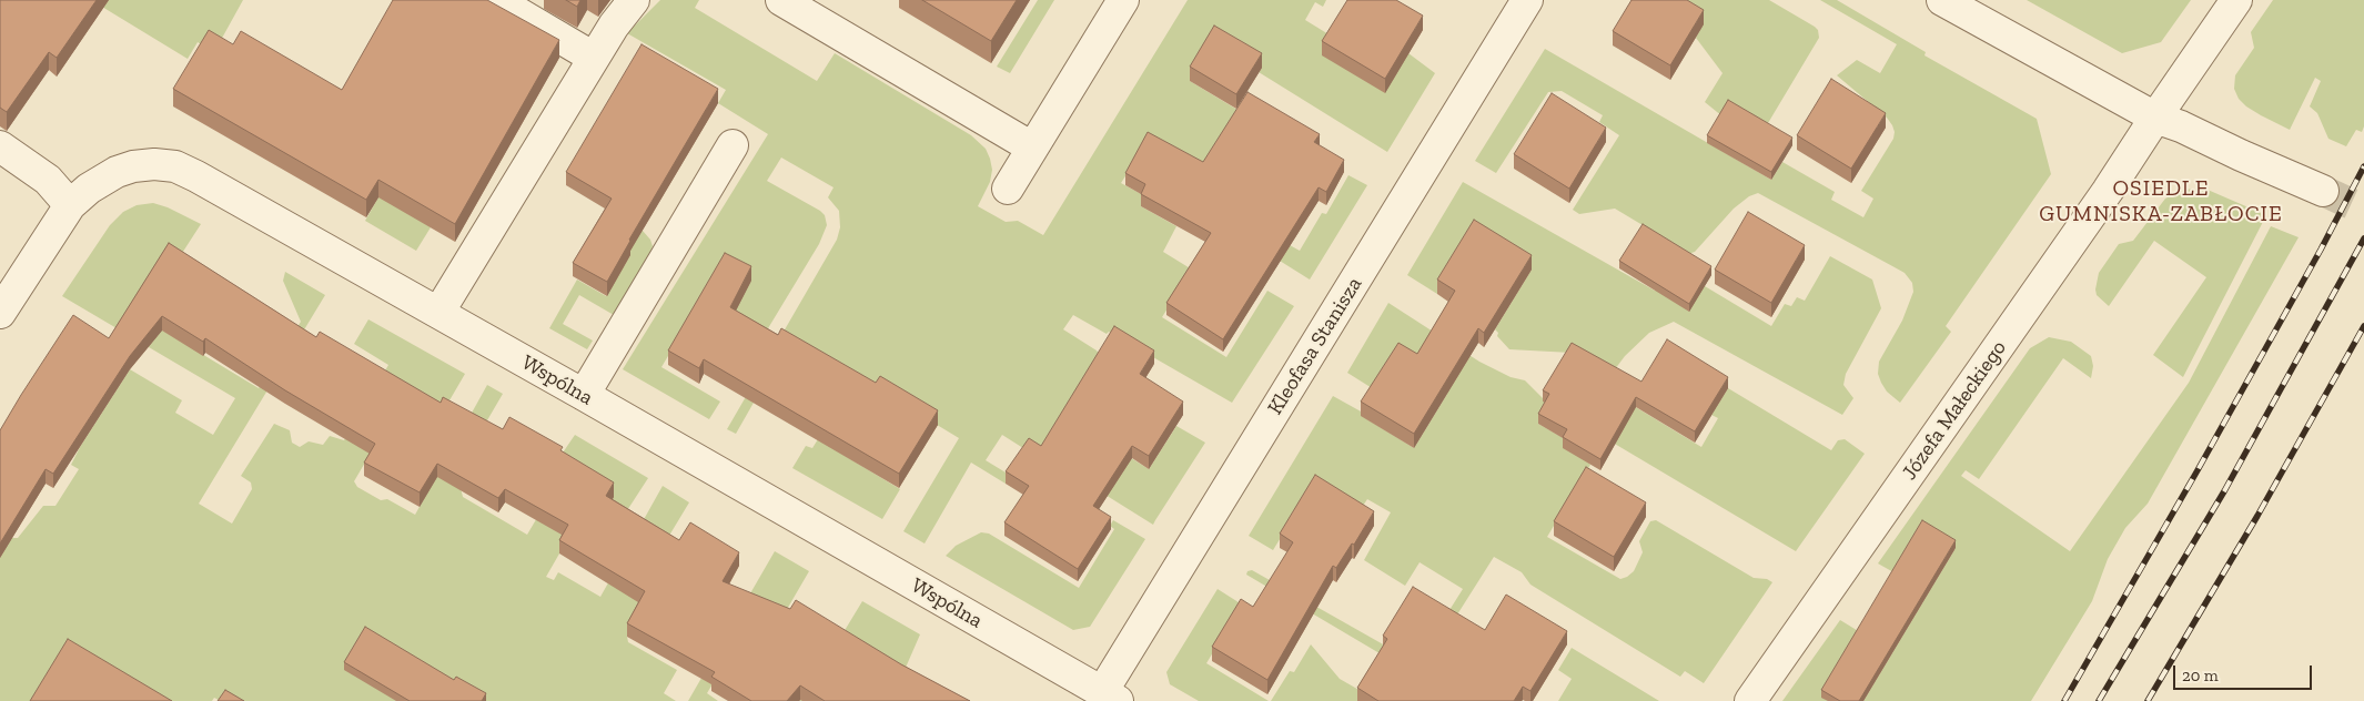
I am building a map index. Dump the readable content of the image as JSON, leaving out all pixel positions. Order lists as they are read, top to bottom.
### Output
{
  "streets": {
    "street": ["Kleofasa Stanisza", "Wspólna", "Józefa Małeckiego"]
  },
  "crossings": [
    ["Kleofasa Stanisza", "Wspólna"]
  ],
  "districts": ["OSIEDLE GUMNISKA-ZABŁOCIE"],
  "scale_bar": "20 m"
}
